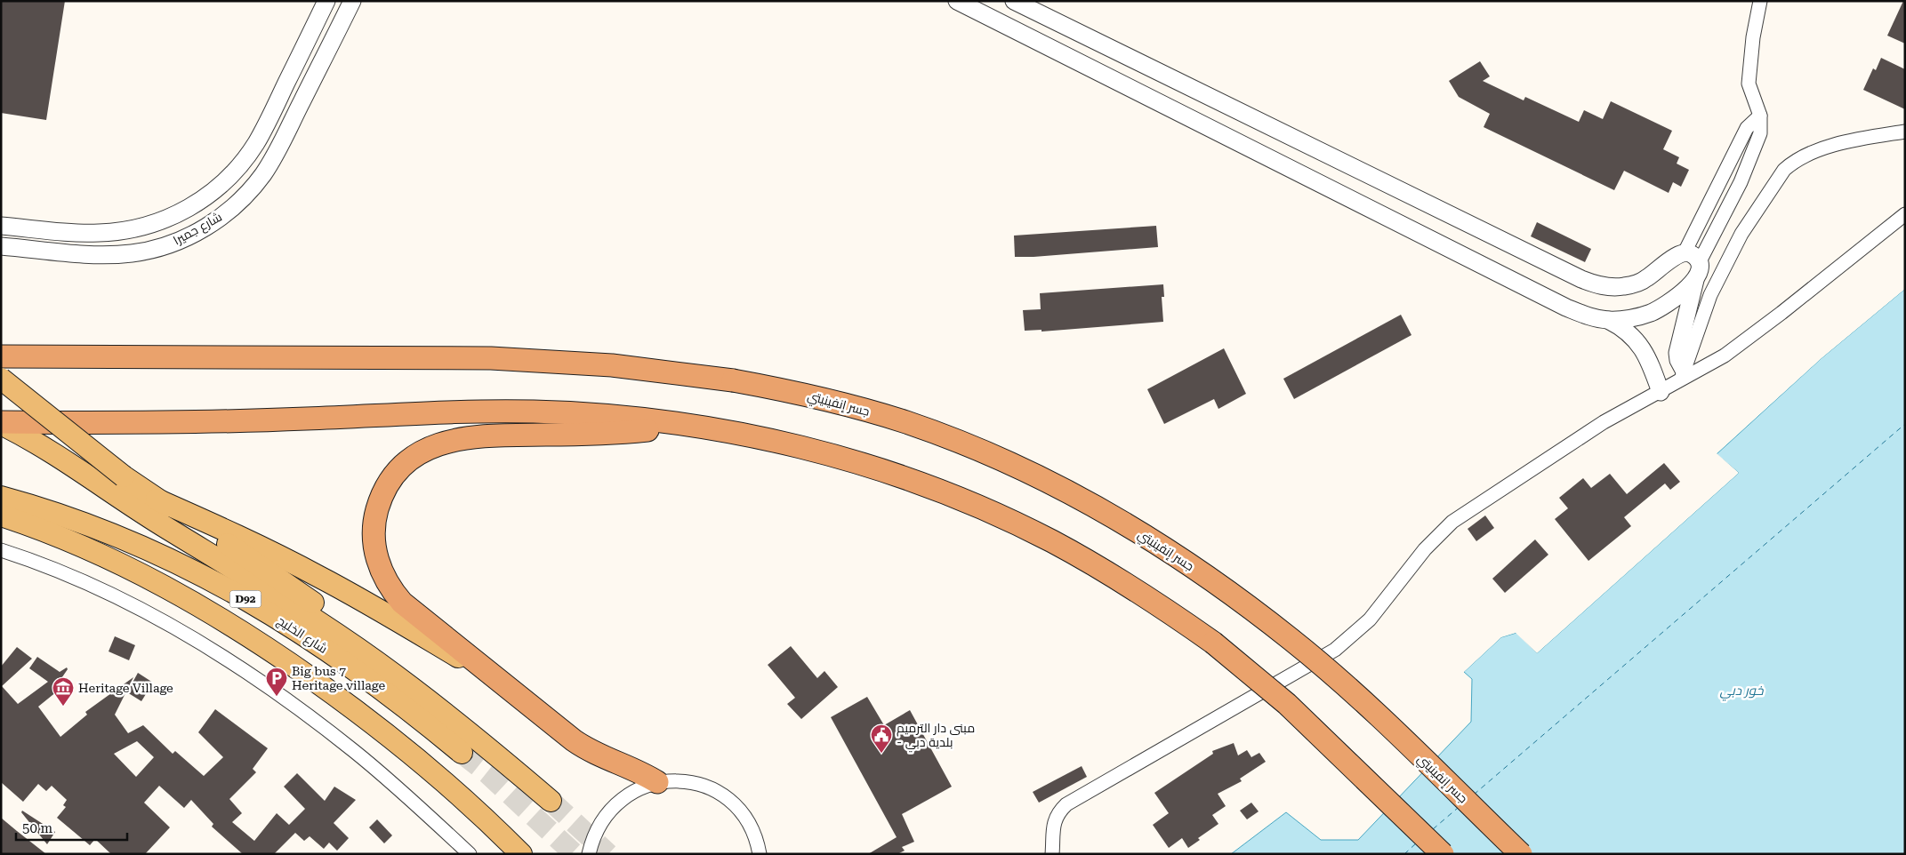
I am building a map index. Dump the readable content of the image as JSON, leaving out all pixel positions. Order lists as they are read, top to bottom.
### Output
{
  "streets": {
    "highway": ["جسر إنفينيتي"],
    "main road": ["D92", "شارع الخليج"],
    "street": ["شارع جميرا"]
  },
  "water": ["خور دبي"],
  "places": {
    "parking": ["Big bus 7 Heritage village"],
    "museum": ["Heritage Village"],
    "public building": ["مبنى دار الترميم - بلدية دبي"]
  },
  "scale_bar": "50 m"
}
